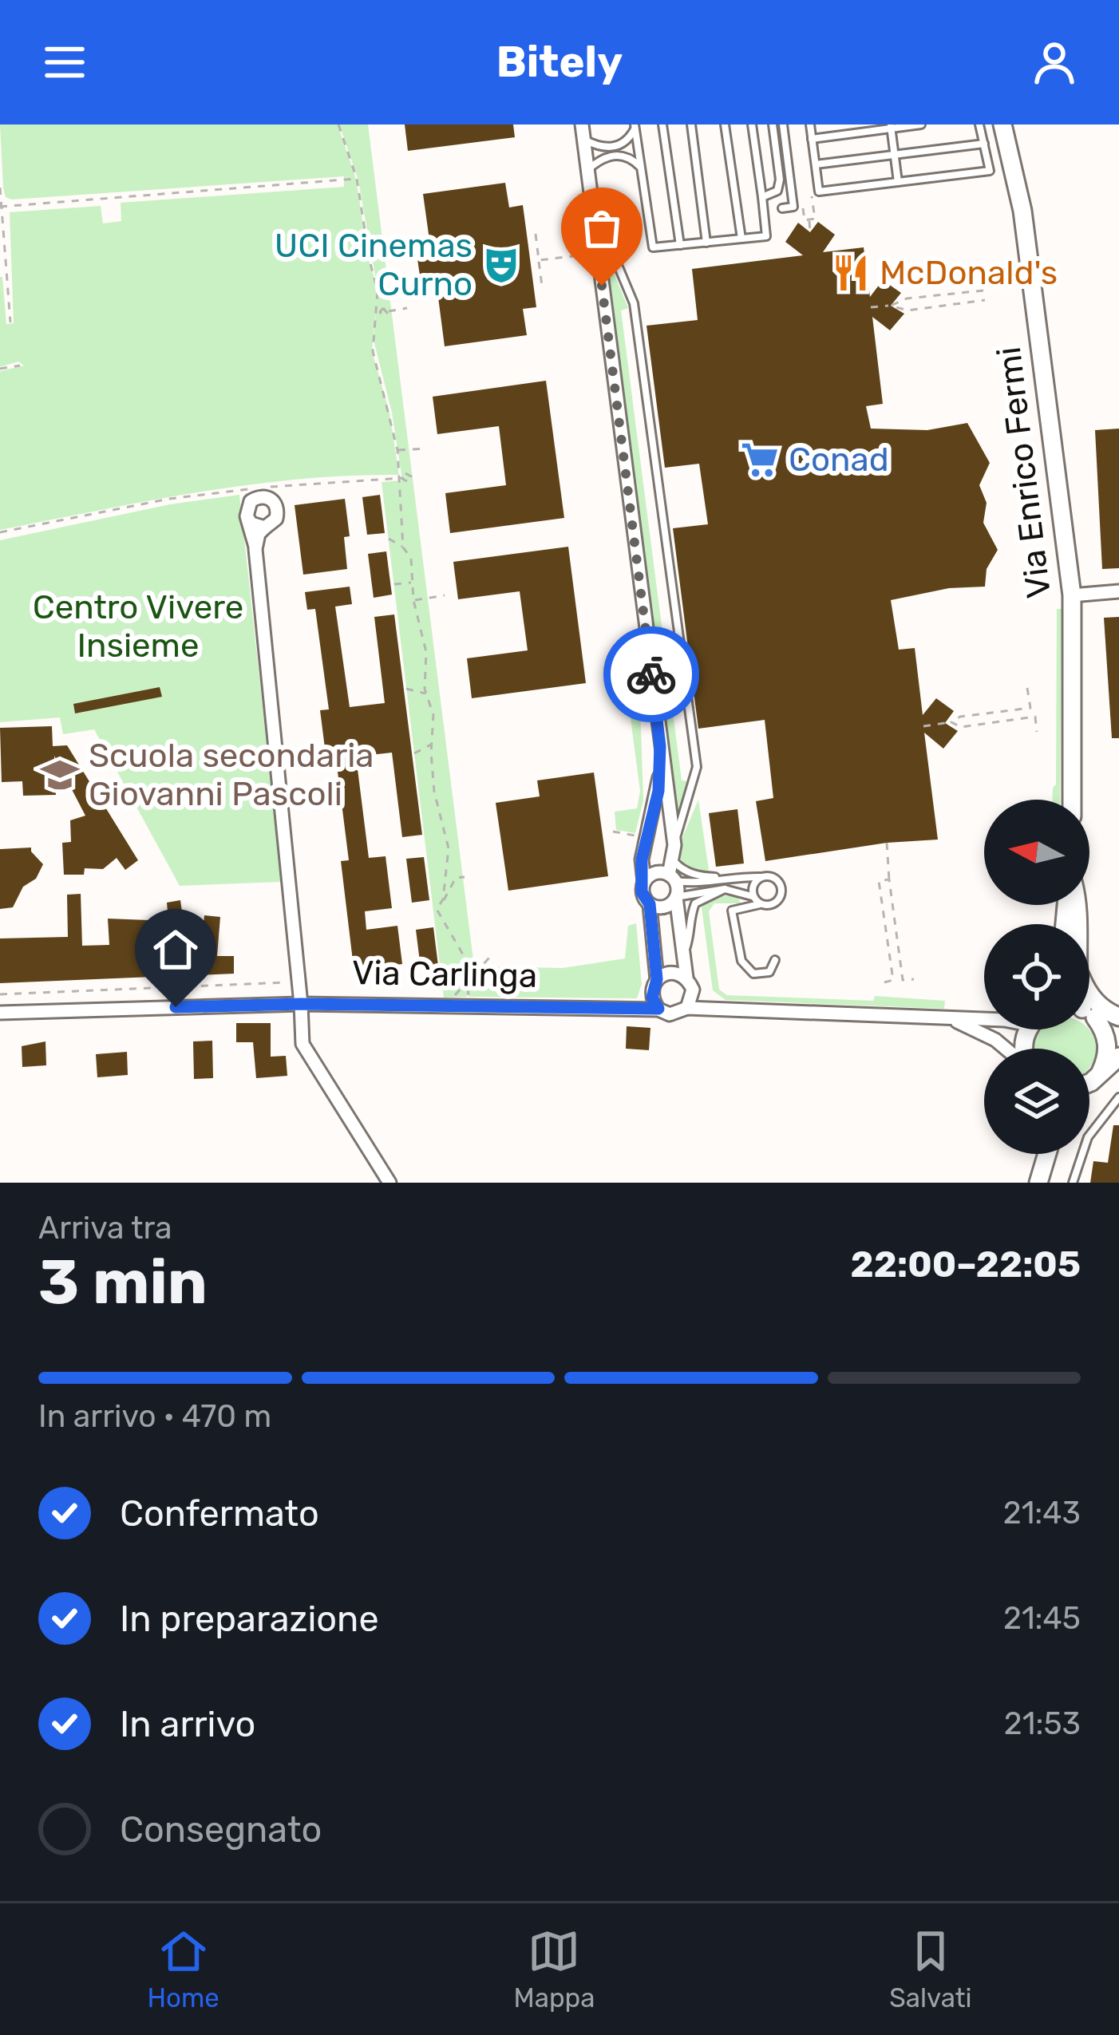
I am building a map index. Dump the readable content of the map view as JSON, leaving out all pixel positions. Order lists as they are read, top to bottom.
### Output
{
  "streets": {
    "street": ["Via Enrico Fermi", "Via Carlinga"]
  },
  "parks": ["Centro Vivere Insieme"],
  "places": {
    "theatre": ["UCI Cinemas Curno"],
    "restaurant": ["McDonald's"],
    "supermarket": ["Conad"],
    "school or university": ["Scuola secondaria Giovanni Pascoli"]
  },
  "north": "left",
  "page": {
    "header": "Bitely",
    "heading": ["3 min", "Arriva tra", "22:00–22:05"],
    "bar": "In arrivo · 470 m",
    "list": [
      ["Confermato", "21:43"],
      ["In preparazione", "21:45"],
      ["In arrivo", "21:53"],
      "Consegnato"
    ],
    "tabs": ["Home", "Mappa", "Salvati"]
  }
}
